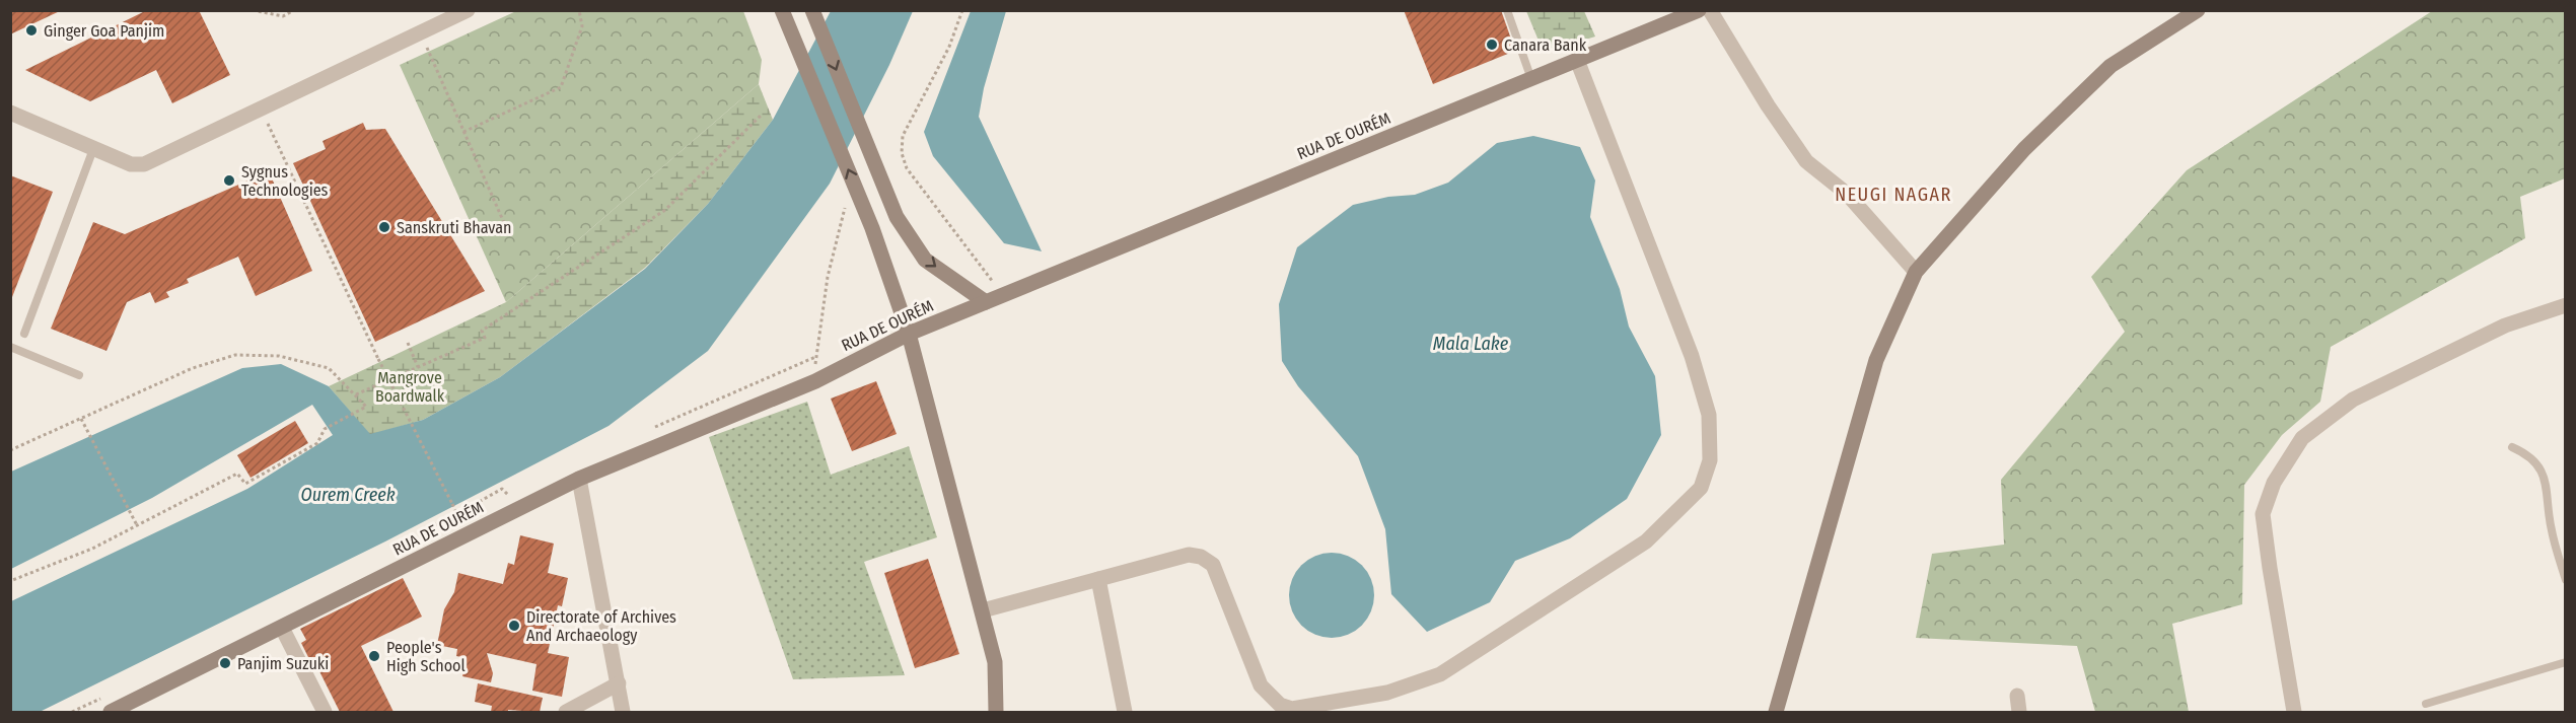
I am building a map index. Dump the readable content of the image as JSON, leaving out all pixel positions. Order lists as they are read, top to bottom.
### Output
{
  "streets": {
    "street": ["RUA DE OURÉM"]
  },
  "districts": ["NEUGI NAGAR"],
  "water": ["Mala Lake", "Ourem Creek"],
  "parks": ["Mangrove Boardwalk"],
  "places": [
    "Ginger Goa Panjim",
    "Canara Bank",
    "Sygnus Technologies",
    "Sanskruti Bhavan",
    "Directorate of Archives And Archaeology",
    "People's High School",
    "Panjim Suzuki"
  ]
}
